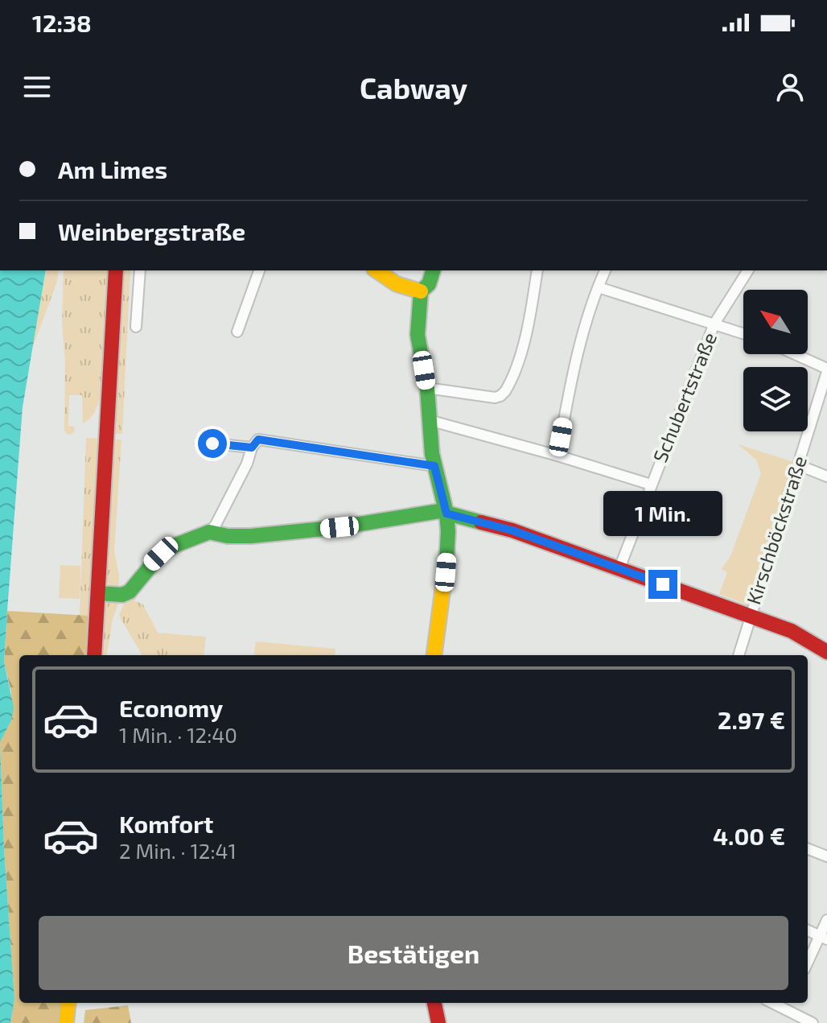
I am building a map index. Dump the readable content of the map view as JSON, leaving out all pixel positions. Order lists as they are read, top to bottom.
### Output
{
  "streets": {
    "street": ["Schubertstraße", "Kirschböckstraße"]
  },
  "north": "top left",
  "page": {
    "status": "12:38",
    "header": "Cabway",
    "banner": ["Am Limes", "Weinbergstraße"],
    "bubble": "1 Min.",
    "list": [
      {
        "name": "Economy",
        "note": "1 Min. · 12:40",
        "value": "2.97 €"
      },
      {
        "name": "Komfort",
        "note": "2 Min. · 12:41",
        "value": "4.00 €"
      }
    ],
    "buttons": "Bestätigen"
  }
}
